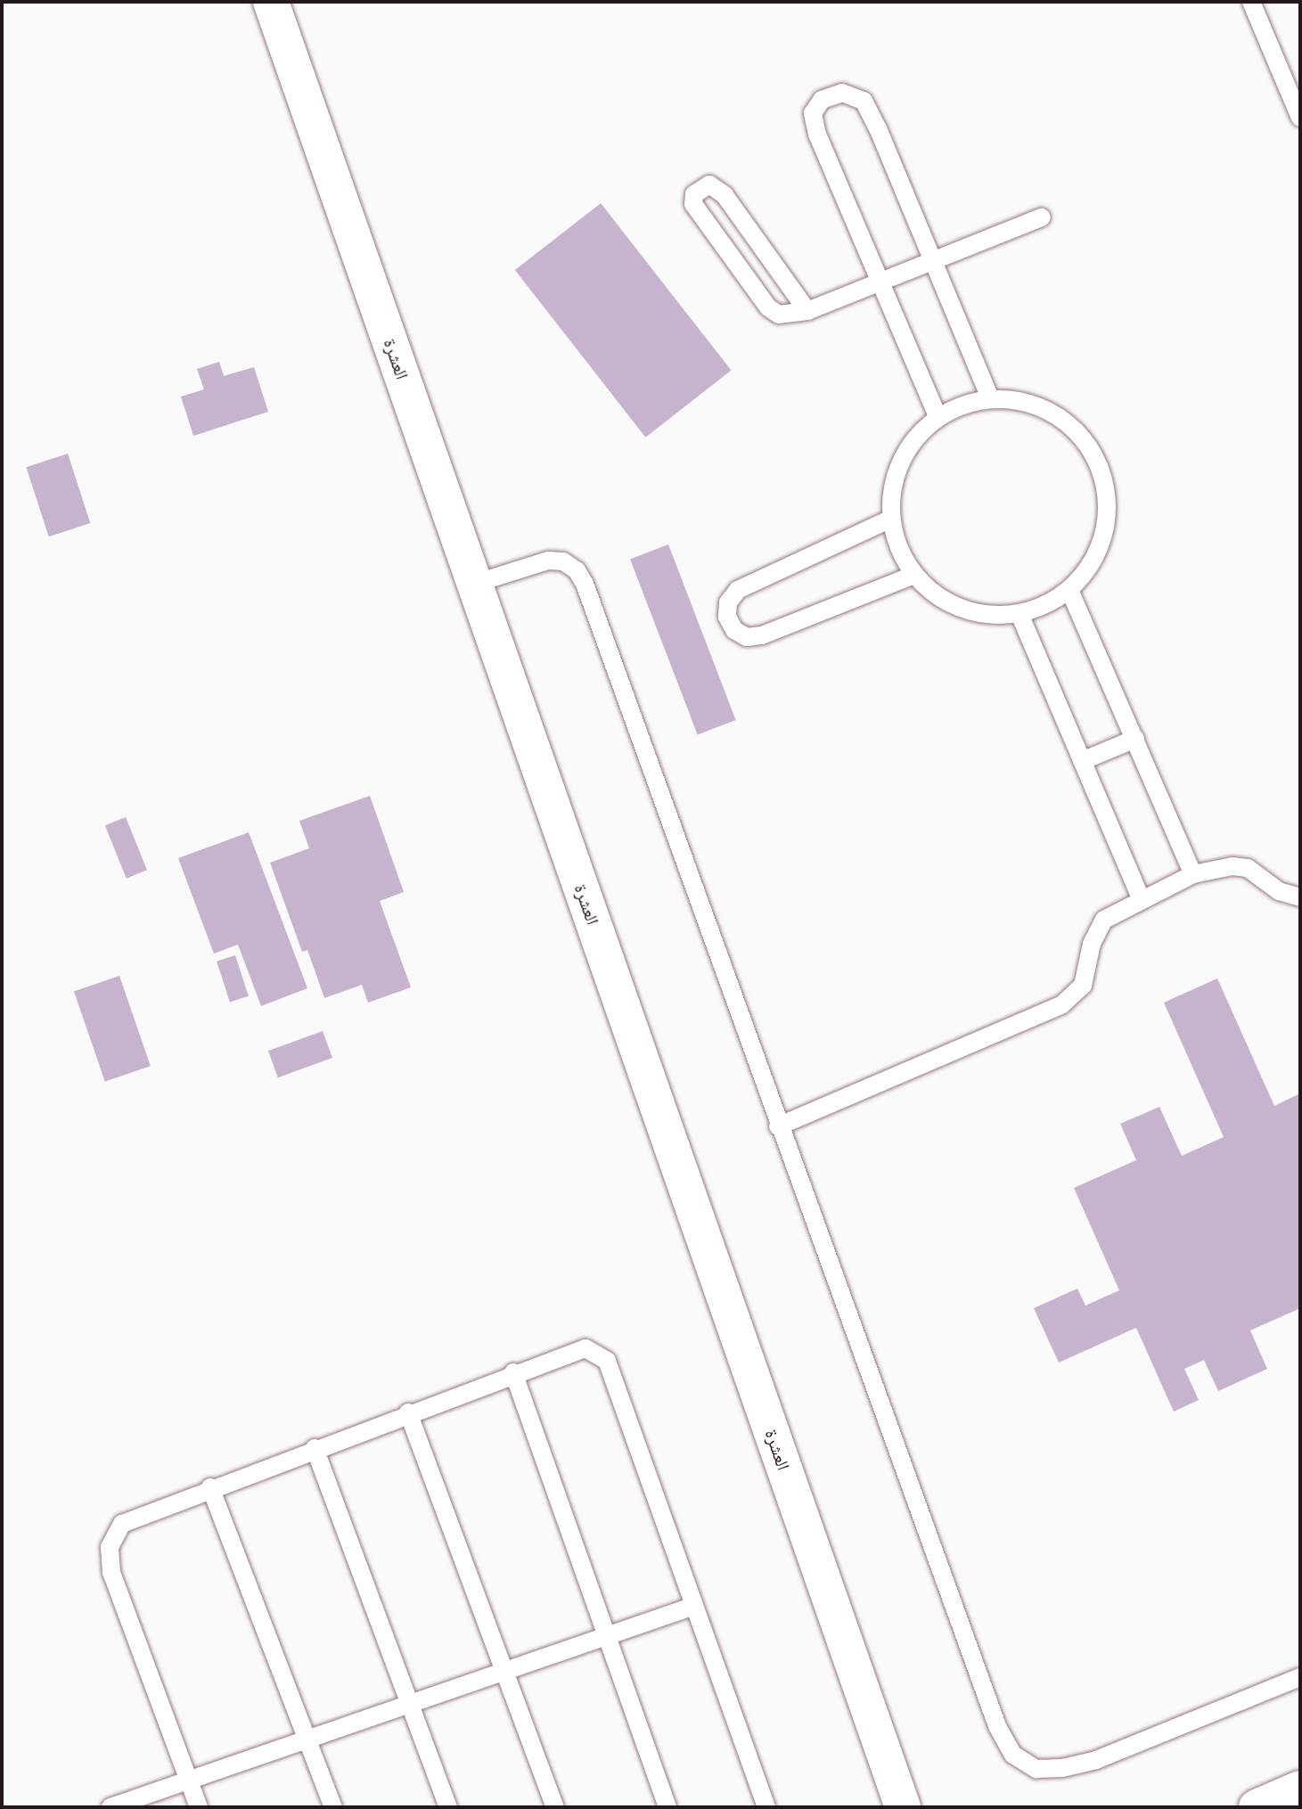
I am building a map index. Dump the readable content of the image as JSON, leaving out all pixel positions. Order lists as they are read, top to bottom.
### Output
{
  "streets": {
    "street": ["العشرة"]
  }
}
